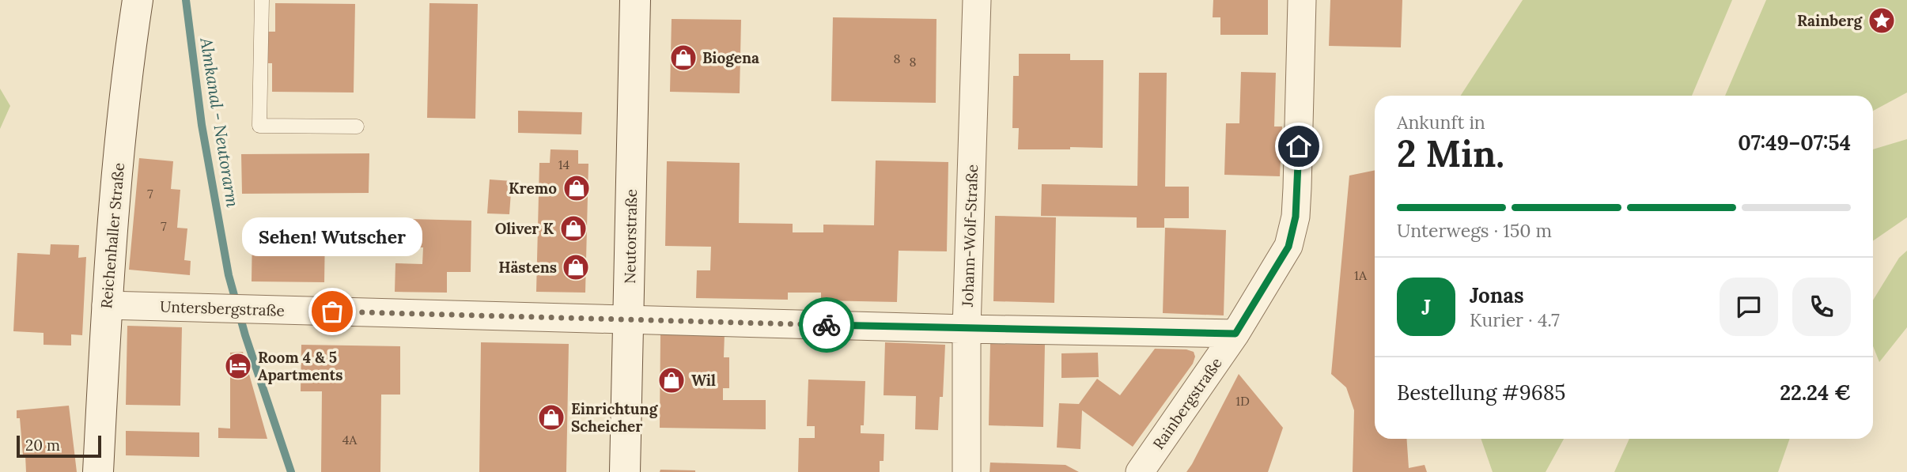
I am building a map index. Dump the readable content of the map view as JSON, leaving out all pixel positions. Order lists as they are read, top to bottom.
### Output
{
  "streets": {
    "street": [
      "Reichenhaller Straße",
      "Johann-Wolf-Straße",
      "Neutorstraße",
      "Untersbergstraße",
      "Rainbergstraße"
    ]
  },
  "crossings": [
    ["Reichenhaller Straße", "Untersbergstraße"],
    ["Johann-Wolf-Straße", "Untersbergstraße"],
    ["Neutorstraße", "Untersbergstraße"],
    ["Untersbergstraße", "Rainbergstraße"]
  ],
  "water": ["Almkanal - Neutorarm"],
  "places": {
    "place": ["Rainberg"],
    "shop": [
      "Biogena",
      "Kremo",
      "Oliver K",
      "Hästens",
      "Wil",
      "Einrichtung Scheicher"
    ],
    "other": ["Sehen! Wutscher"],
    "hotel": ["Room 4 & 5 Apartments"]
  },
  "house_numbers": [
    "8",
    "8",
    "14",
    "7",
    "7",
    "1A",
    "1D",
    "4A"
  ],
  "scale_bar": "20 m",
  "page": {
    "heading": ["2 Min.", "Ankunft in", "07:49–07:54"],
    "panel": [
      "Jonas",
      "Kurier · 4.7",
      "Bestellung #9685",
      "22.24 €"
    ],
    "bar": "Unterwegs · 150 m",
    "bubble": "Sehen! Wutscher",
    "round": "J",
    "scale": "20 m"
  }
}
